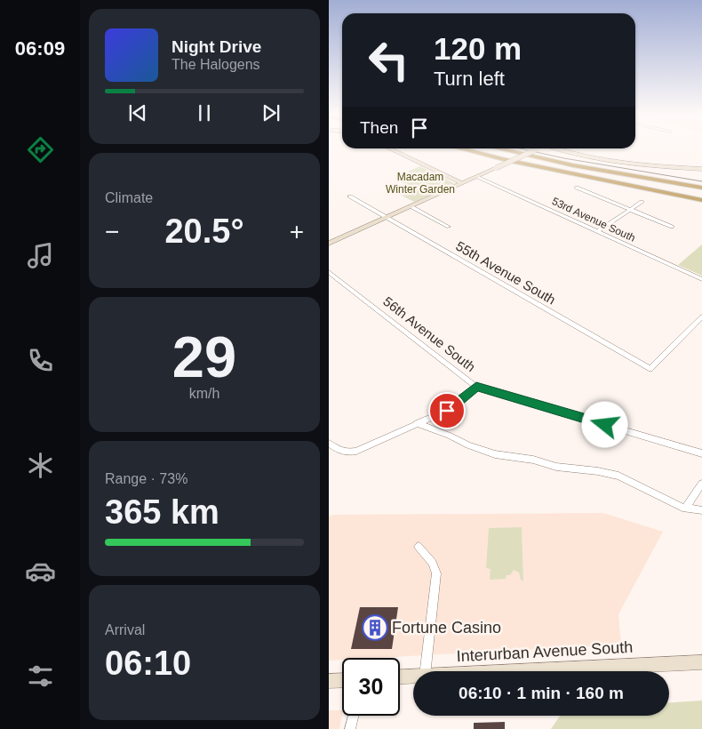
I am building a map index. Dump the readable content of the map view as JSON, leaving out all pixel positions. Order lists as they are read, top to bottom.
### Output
{
  "streets": {
    "street": [
      "53rd Avenue South",
      "55th Avenue South",
      "56th Avenue South",
      "Interurban Avenue South"
    ]
  },
  "parks": ["Macadam Winter Garden"],
  "places": {
    "building": ["Fortune Casino"]
  },
  "page": {
    "tabs": "06:09",
    "turn": ["120 m", "Turn left"],
    "song": ["Night Drive", "The Halogens"],
    "then": "Then",
    "tile": [
      "Climate",
      ["29", "km/h"],
      ["Range · 73%", "365 km"],
      ["Arrival", "06:10"]
    ],
    "heat": ["−", "20.5°", "+"],
    "limit": "30",
    "trip": "06:10 · 1 min · 160 m"
  }
}
